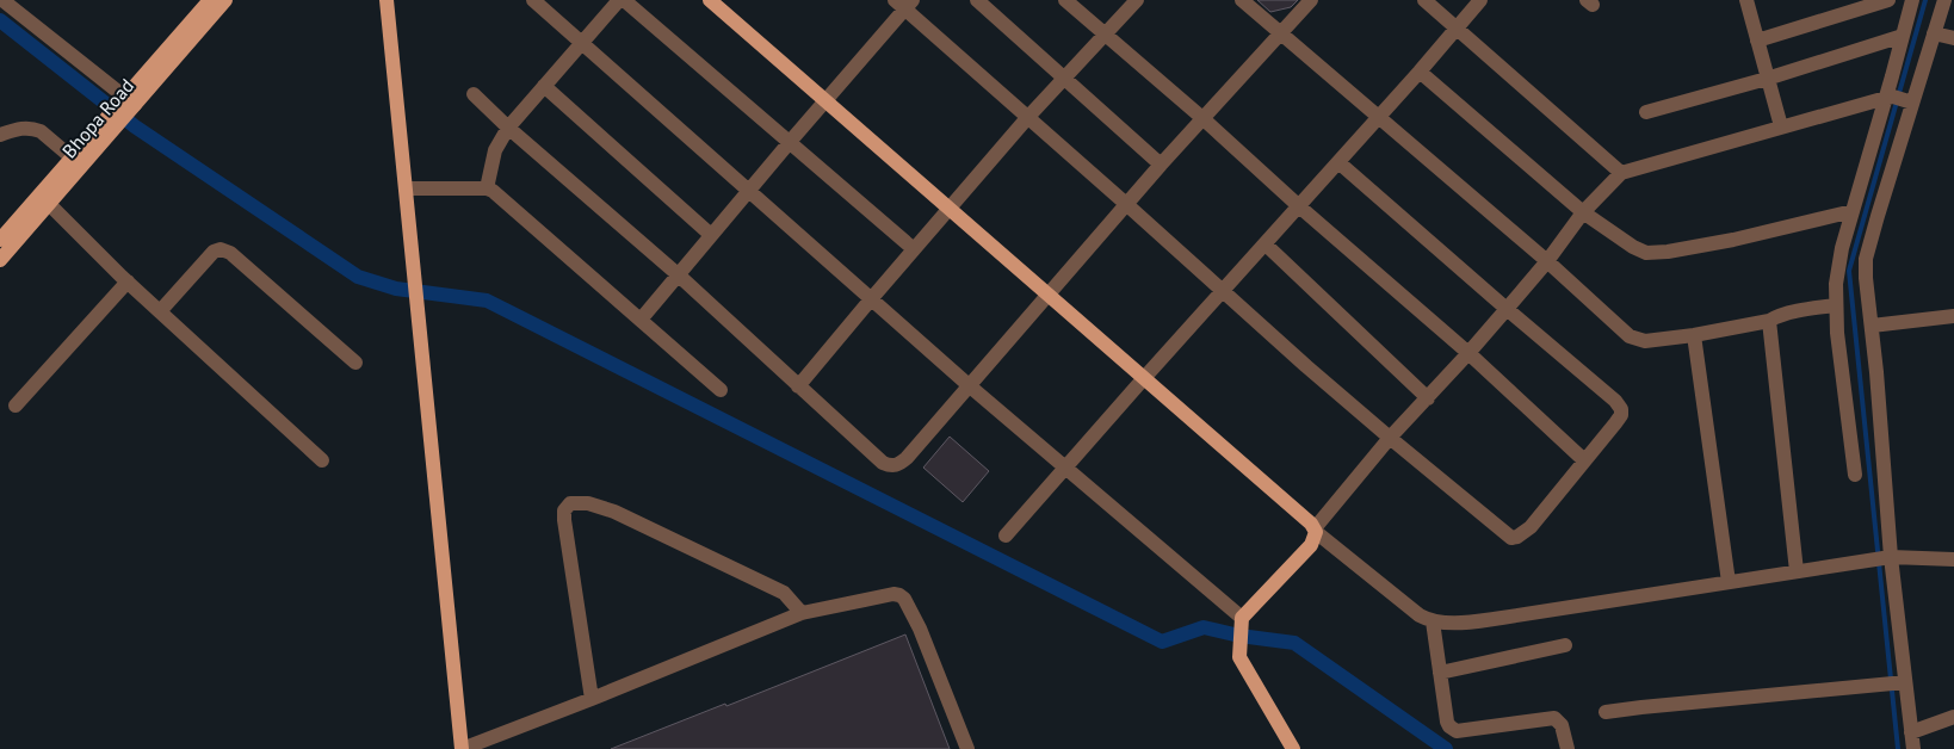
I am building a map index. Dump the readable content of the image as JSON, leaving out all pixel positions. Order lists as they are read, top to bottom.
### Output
{
  "streets": {
    "main road": ["Bhopa Road"]
  }
}
